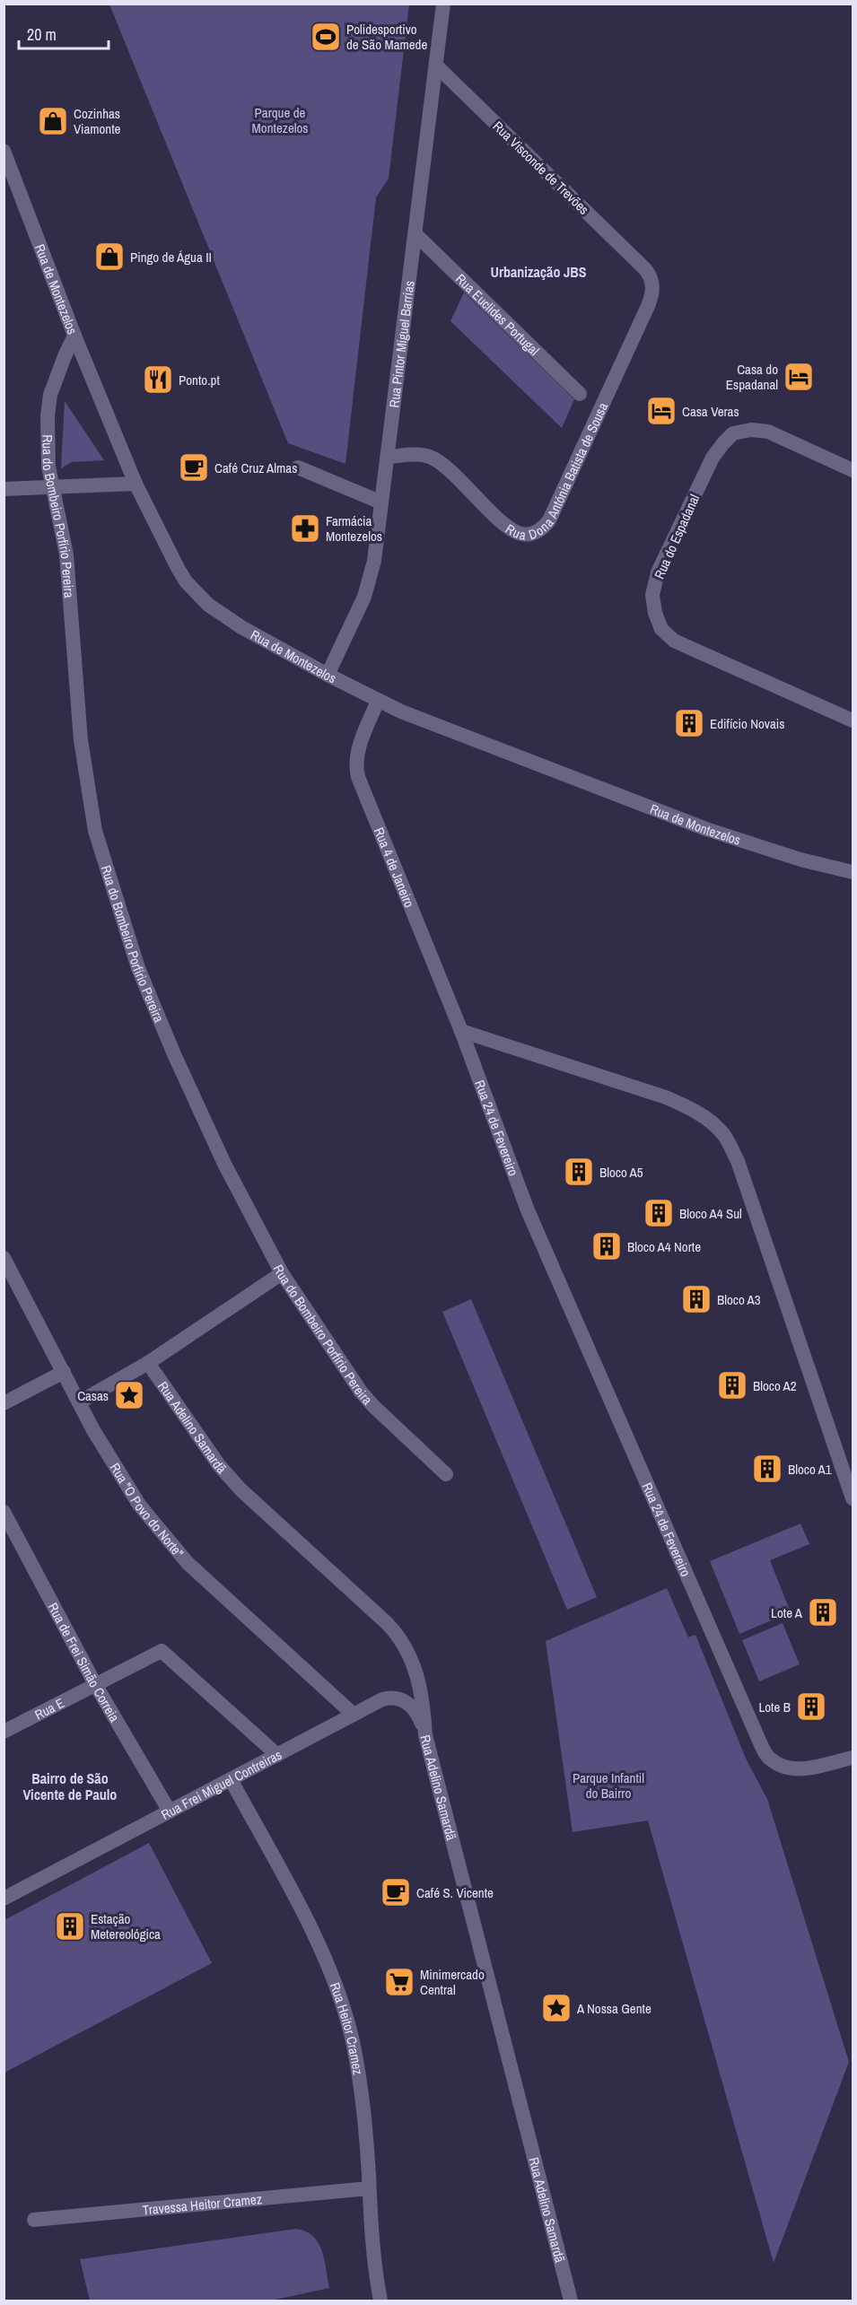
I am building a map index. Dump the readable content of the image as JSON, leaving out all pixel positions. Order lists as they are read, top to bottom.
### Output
{
  "streets": {
    "street": [
      "Rua Visconde de Trevões",
      "Rua de Montezelos",
      "Rua Euclides Portugal",
      "Rua Pintor Miguel Barrias",
      "Rua Dona Antónia Batista de Sousa",
      "Rua do Bombeiro Porfírio Pereira",
      "Rua do Espadanal",
      "Rua 4 de Janeiro",
      "Rua 24 de Fevereiro",
      "Rua Adelino Samardã",
      "Rua \"O Povo do Norte\"",
      "Rua de Frei Simão Correia",
      "Rua E",
      "Rua Frei Miguel Contreiras",
      "Rua Heitor Cramez",
      "Travessa Heitor Cramez"
    ]
  },
  "crossings": [
    ["Rua Visconde de Trevões", "Rua Pintor Miguel Barrias"],
    ["Rua Visconde de Trevões", "Rua Dona Antónia Batista de Sousa"],
    ["Rua de Montezelos", "Rua Pintor Miguel Barrias"],
    ["Rua de Montezelos", "Rua do Bombeiro Porfírio Pereira"],
    ["Rua de Montezelos", "Rua 4 de Janeiro"],
    ["Rua Euclides Portugal", "Rua Pintor Miguel Barrias"],
    ["Rua Pintor Miguel Barrias", "Rua Dona Antónia Batista de Sousa"],
    ["Rua 4 de Janeiro", "Rua 24 de Fevereiro"],
    ["Rua Adelino Samardã", "Rua Frei Miguel Contreiras"],
    ["Rua \"O Povo do Norte\"", "Rua Frei Miguel Contreiras"],
    ["Rua de Frei Simão Correia", "Rua E"],
    ["Rua de Frei Simão Correia", "Rua Frei Miguel Contreiras"],
    ["Rua E", "Rua Frei Miguel Contreiras"],
    ["Rua Frei Miguel Contreiras", "Rua Heitor Cramez"],
    ["Rua Heitor Cramez", "Travessa Heitor Cramez"]
  ],
  "districts": ["Urbanização JBS", "Bairro de São Vicente de Paulo"],
  "parks": ["Parque de Montezelos", "Parque Infantil do Bairro"],
  "places": {
    "sports": ["Polidesportivo de São Mamede"],
    "shop": ["Cozinhas Viamonte", "Pingo de Água II"],
    "hotel": ["Casa do Espadanal", "Casa Veras"],
    "restaurant": ["Ponto.pt"],
    "cafe": ["Café Cruz Almas", "Café S. Vicente"],
    "pharmacy": ["Farmácia Montezelos"],
    "building": [
      "Edifício Novais",
      "Bloco A5",
      "Bloco A4 Sul",
      "Bloco A4 Norte",
      "Bloco A3",
      "Bloco A2",
      "Bloco A1",
      "Lote A",
      "Lote B",
      "Estação Metereológica"
    ],
    "place": ["Casas", "A Nossa Gente"],
    "supermarket": ["Minimercado Central"]
  },
  "scale_bar": "20 m"
}
